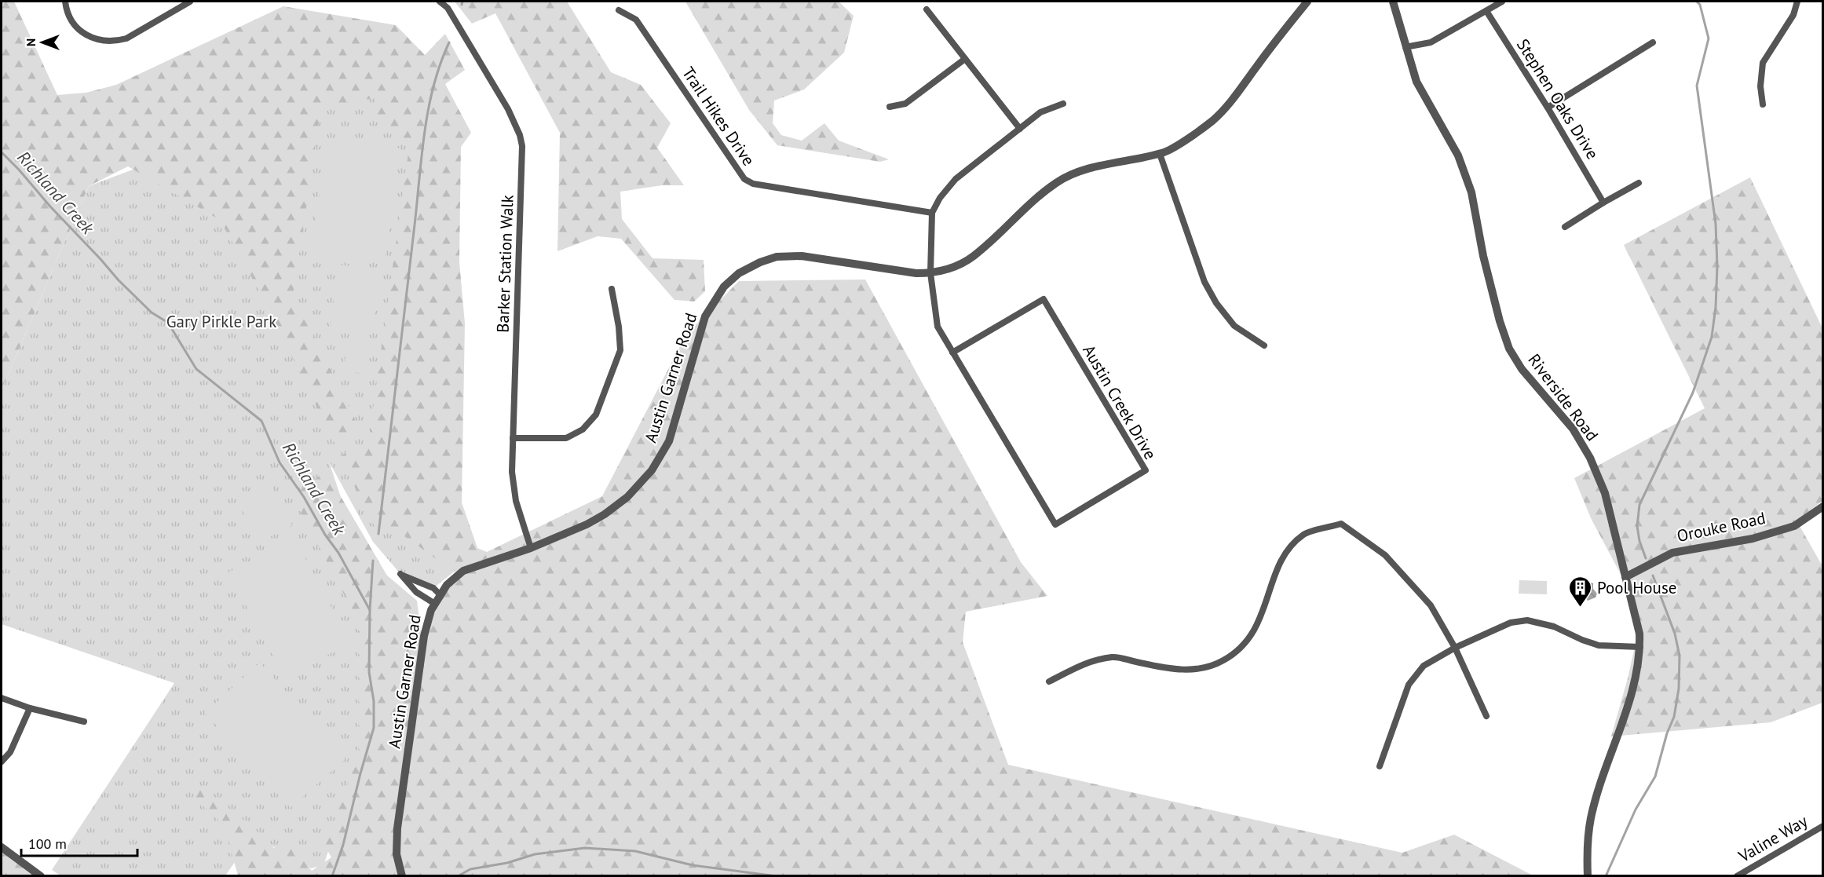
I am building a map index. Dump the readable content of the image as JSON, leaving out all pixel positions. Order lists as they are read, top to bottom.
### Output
{
  "streets": {
    "street": [
      "Stephen Oaks Drive",
      "Trail Hikes Drive",
      "Barker Station Walk",
      "Austin Garner Road",
      "Riverside Road",
      "Austin Creek Drive",
      "Orouke Road",
      "Valine Way"
    ]
  },
  "crossings": [
    ["Trail Hikes Drive", "Austin Creek Drive"],
    ["Barker Station Walk", "Austin Garner Road"],
    ["Austin Garner Road", "Austin Creek Drive"],
    ["Riverside Road", "Orouke Road"]
  ],
  "water": ["Richland Creek"],
  "parks": ["Gary Pirkle Park"],
  "places": {
    "building": ["Pool House"]
  },
  "scale_bar": "100 m",
  "north": "left"
}
